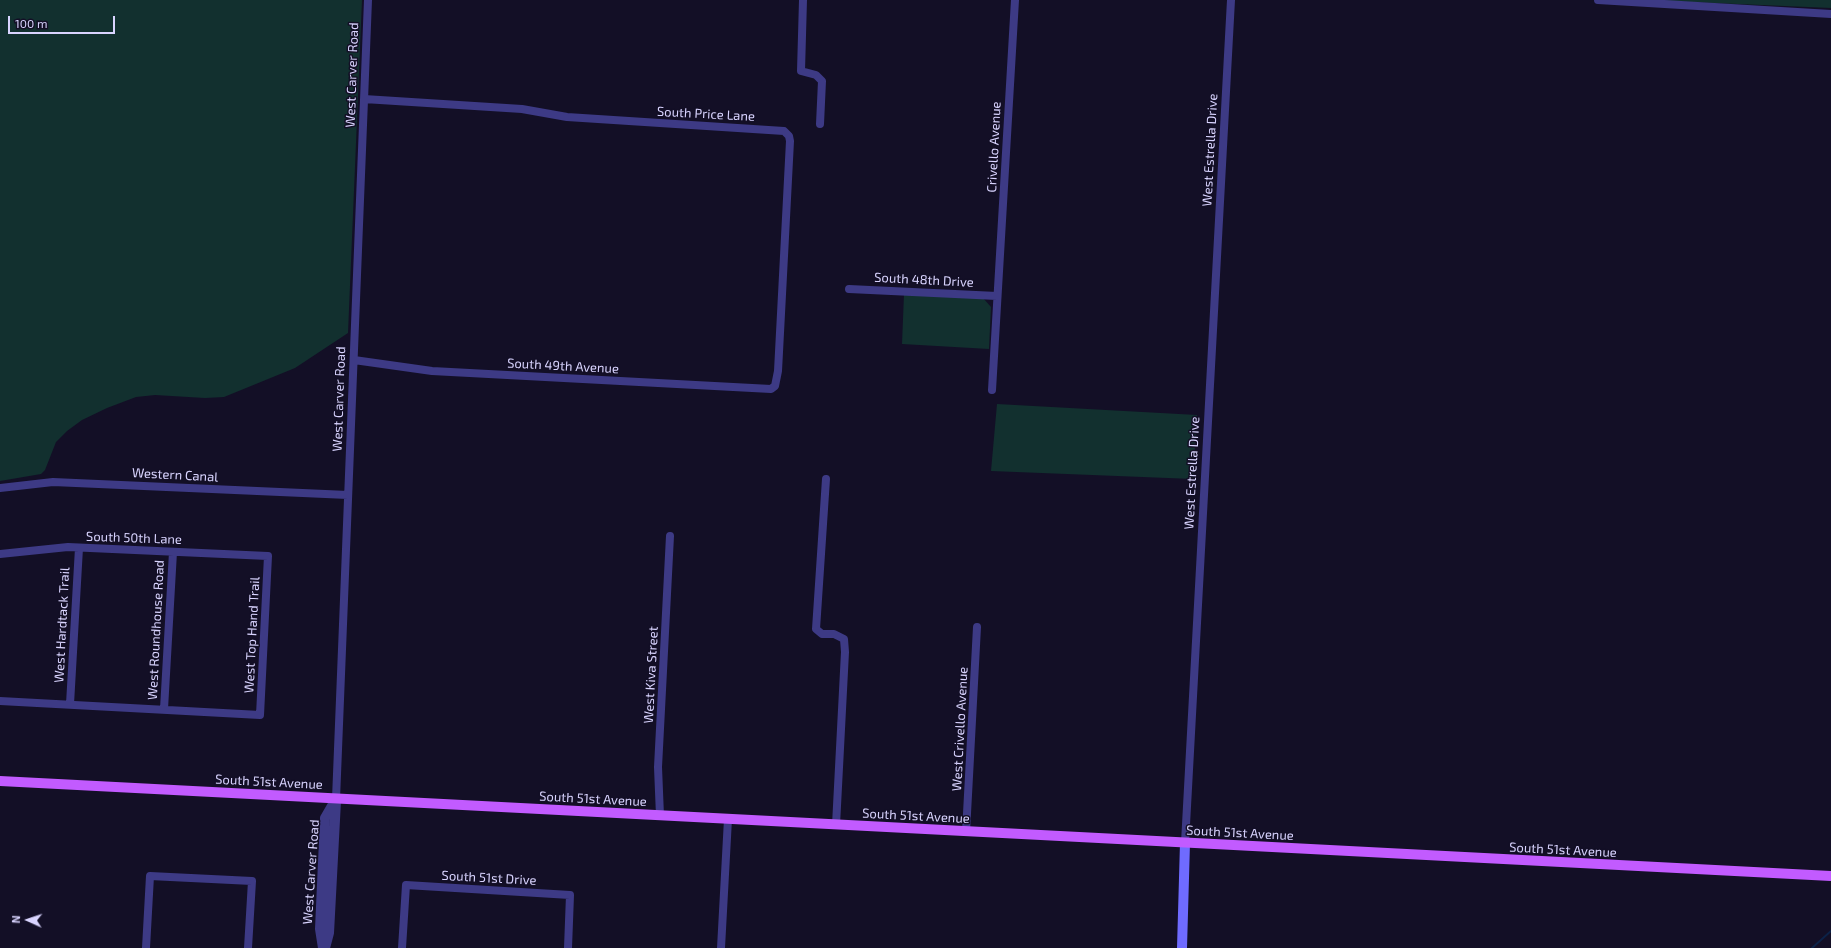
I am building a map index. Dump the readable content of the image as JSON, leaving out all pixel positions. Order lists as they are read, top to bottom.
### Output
{
  "streets": {
    "main road": ["West Estrella Drive", "South 51st Avenue"],
    "street": [
      "West Carver Road",
      "South Price Lane",
      "Crivello Avenue",
      "South 48th Drive",
      "South 49th Avenue",
      "Western Canal",
      "South 50th Lane",
      "West Hardtack Trail",
      "West Roundhouse Road",
      "West Top Hand Trail",
      "West Kiva Street",
      "West Crivello Avenue",
      "South 51st Drive"
    ]
  },
  "crossings": [
    ["West Carver Road", "South Price Lane"],
    ["West Carver Road", "South 49th Avenue"],
    ["West Carver Road", "Western Canal"],
    ["West Carver Road", "South 51st Avenue"],
    ["South Price Lane", "South 49th Avenue"],
    ["Crivello Avenue", "South 48th Drive"],
    ["West Estrella Drive", "South 51st Avenue"],
    ["South 50th Lane", "West Hardtack Trail"],
    ["South 50th Lane", "West Roundhouse Road"],
    ["South 50th Lane", "West Top Hand Trail"],
    ["West Roundhouse Road", "West Top Hand Trail"],
    ["West Kiva Street", "South 51st Avenue"],
    ["West Crivello Avenue", "South 51st Avenue"]
  ],
  "scale_bar": "100 m",
  "north": "left"
}
